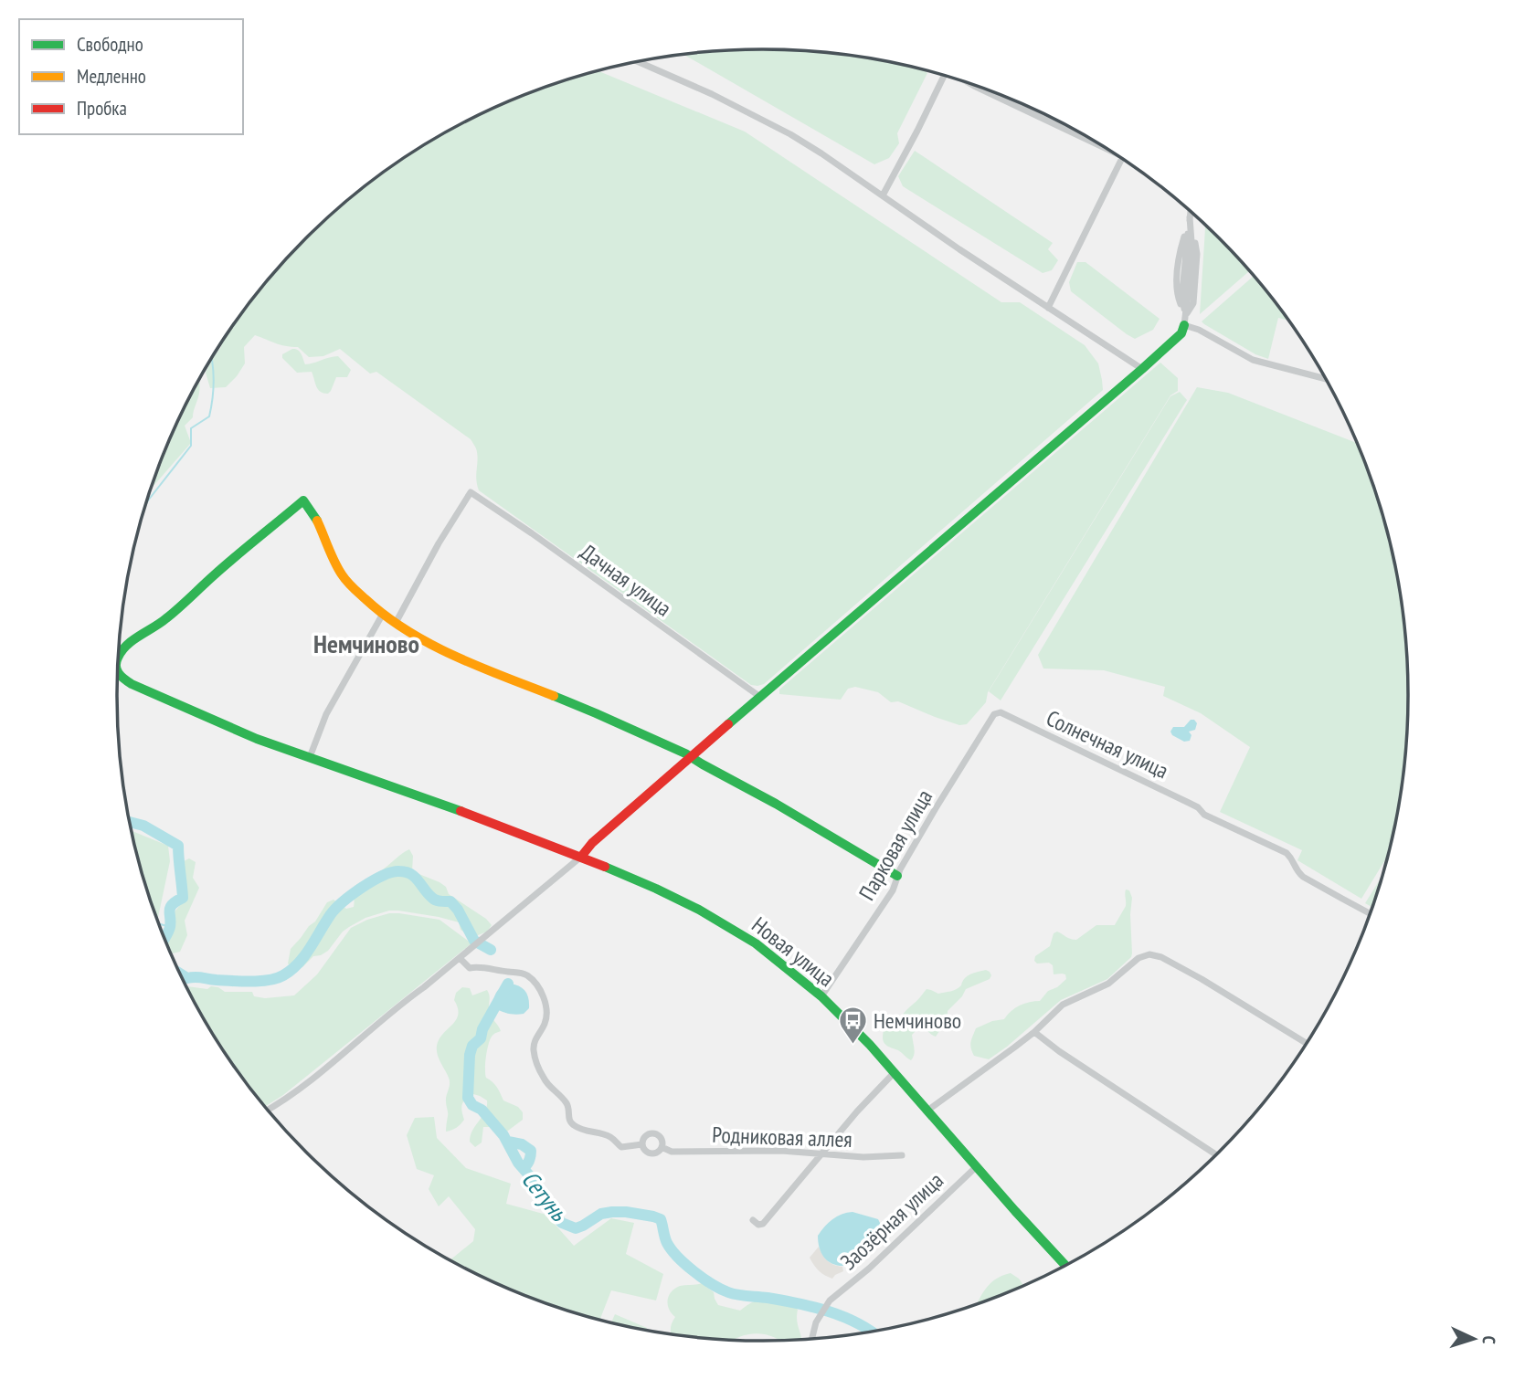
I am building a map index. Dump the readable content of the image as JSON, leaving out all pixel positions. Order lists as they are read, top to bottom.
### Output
{
  "streets": {
    "street": [
      "Дачная улица",
      "Солнечная улица",
      "Парковая улица",
      "Новая улица",
      "Родниковая аллея",
      "Заозёрная улица"
    ]
  },
  "crossings": [
    ["Солнечная улица", "Парковая улица"],
    ["Парковая улица", "Новая улица"],
    ["Новая улица", "Заозёрная улица"]
  ],
  "districts": ["Немчиново"],
  "water": ["Сетунь"],
  "places": {
    "bus stop": ["Немчиново"]
  },
  "legend": ["Свободно", "Медленно", "Пробка"],
  "north": "right"
}
